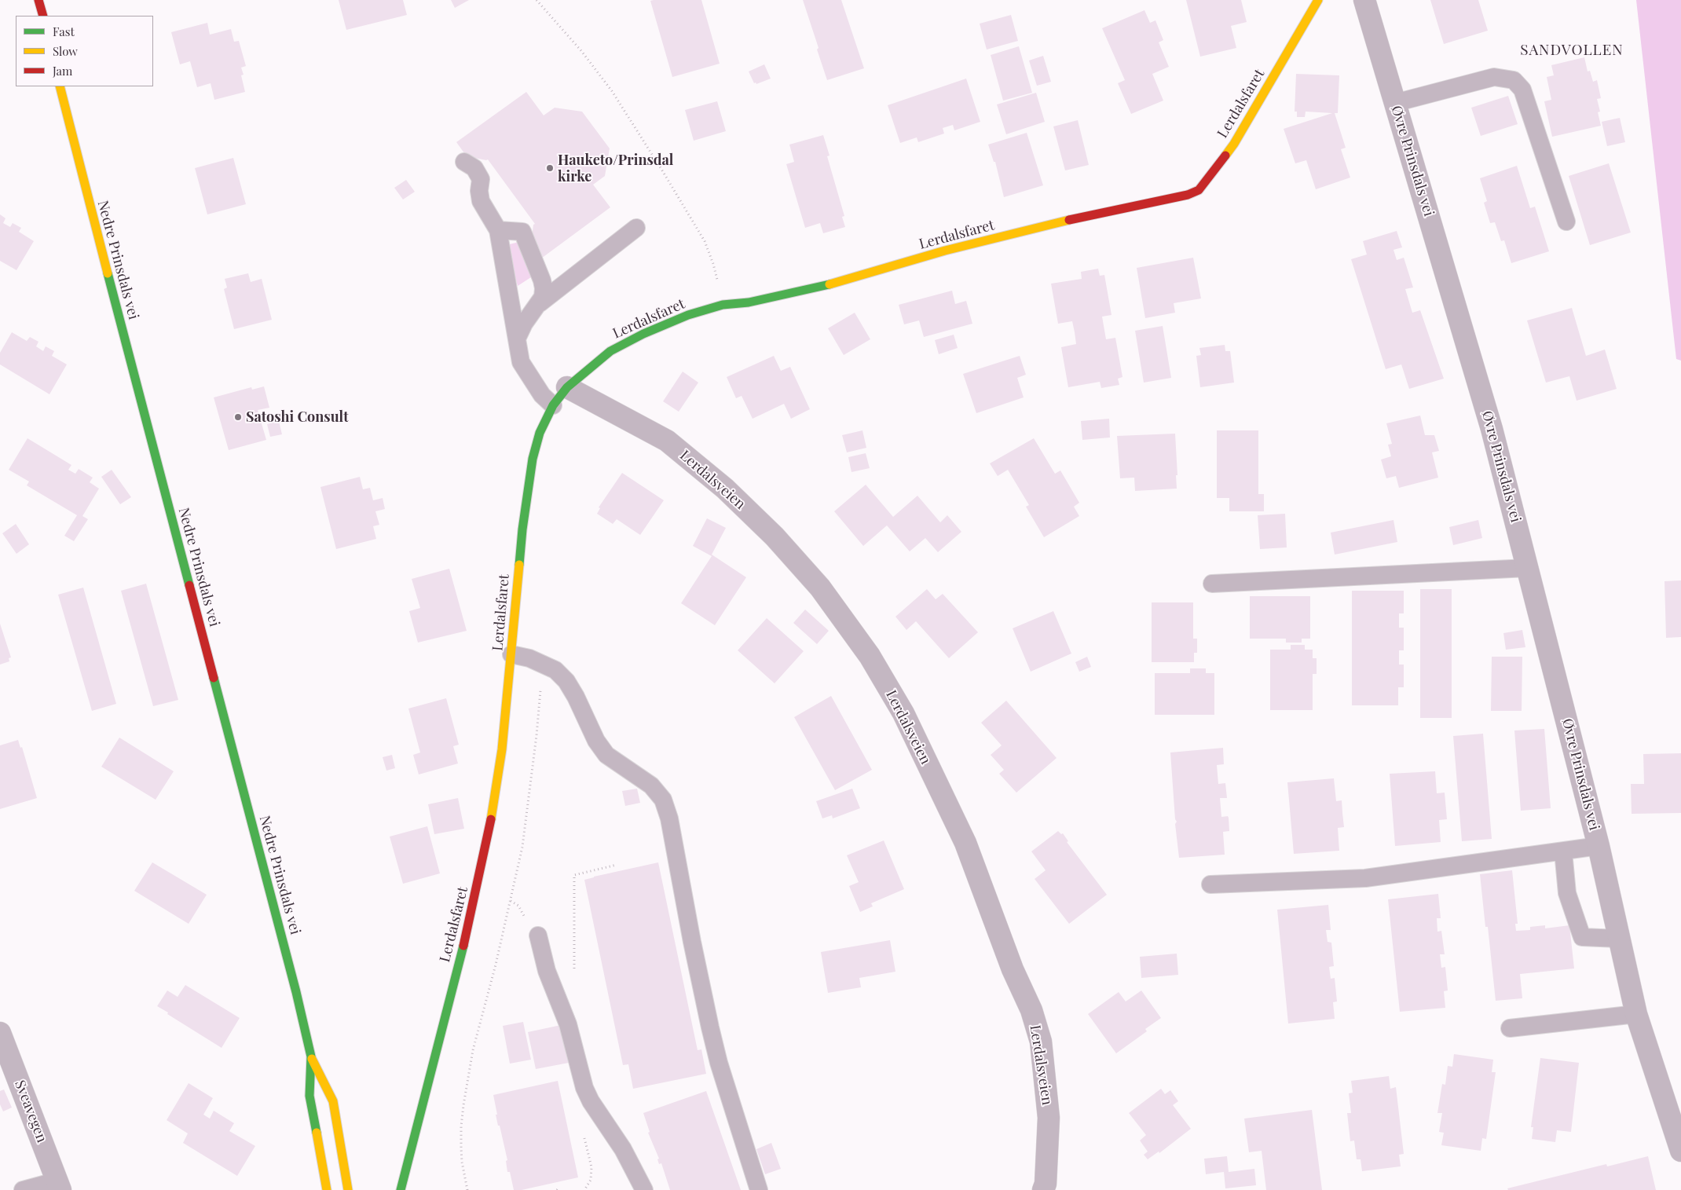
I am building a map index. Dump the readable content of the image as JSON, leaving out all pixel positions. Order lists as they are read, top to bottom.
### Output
{
  "streets": {
    "street": [
      "Lerdalsfaret",
      "Øvre Prinsdals vei",
      "Nedre Prinsdals vei",
      "Lerdalsveien",
      "Sveavegen"
    ]
  },
  "crossings": [
    ["Lerdalsfaret", "Lerdalsveien"]
  ],
  "districts": ["SANDVOLLEN"],
  "places": ["Hauketo/Prinsdal kirke", "Satoshi Consult"],
  "legend": ["Fast", "Slow", "Jam"]
}
